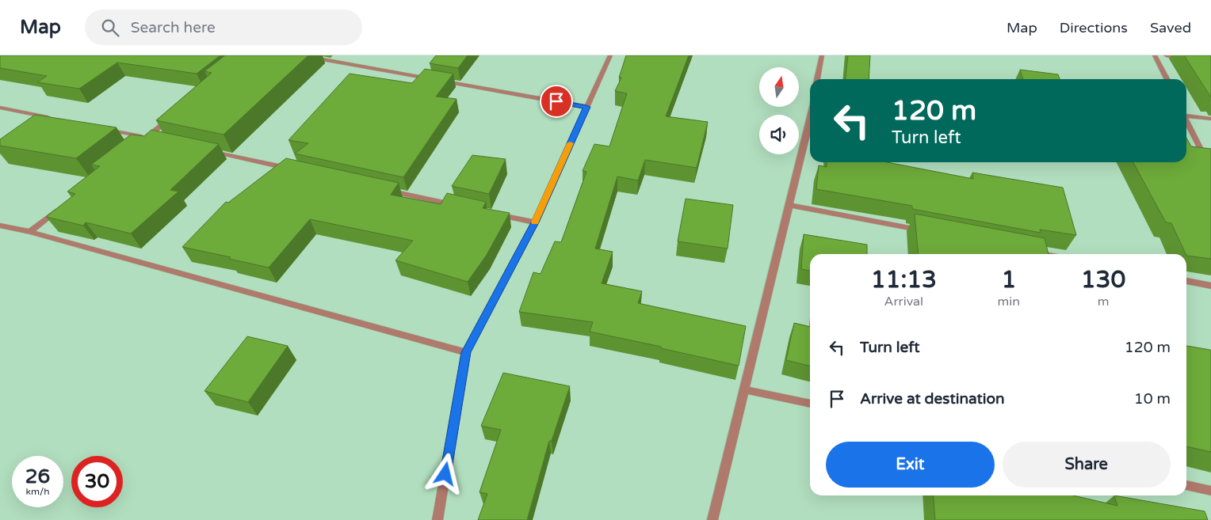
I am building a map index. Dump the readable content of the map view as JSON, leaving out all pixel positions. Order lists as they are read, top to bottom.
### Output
{
  "north": "top",
  "page": {
    "header": "Map",
    "search": "Search here",
    "nav": ["Map", "Directions", "Saved"],
    "turn": ["120 m", "Turn left"],
    "eta": [
      "11:13",
      "Arrival",
      "1",
      "min",
      "130",
      "m"
    ],
    "list": [
      {
        "name": "Turn left",
        "value": "120 m"
      },
      {
        "name": "Arrive at destination",
        "value": "10 m"
      }
    ],
    "buttons": ["Exit", "Share"],
    "speed": "26 km/h",
    "limit": "30"
  }
}
